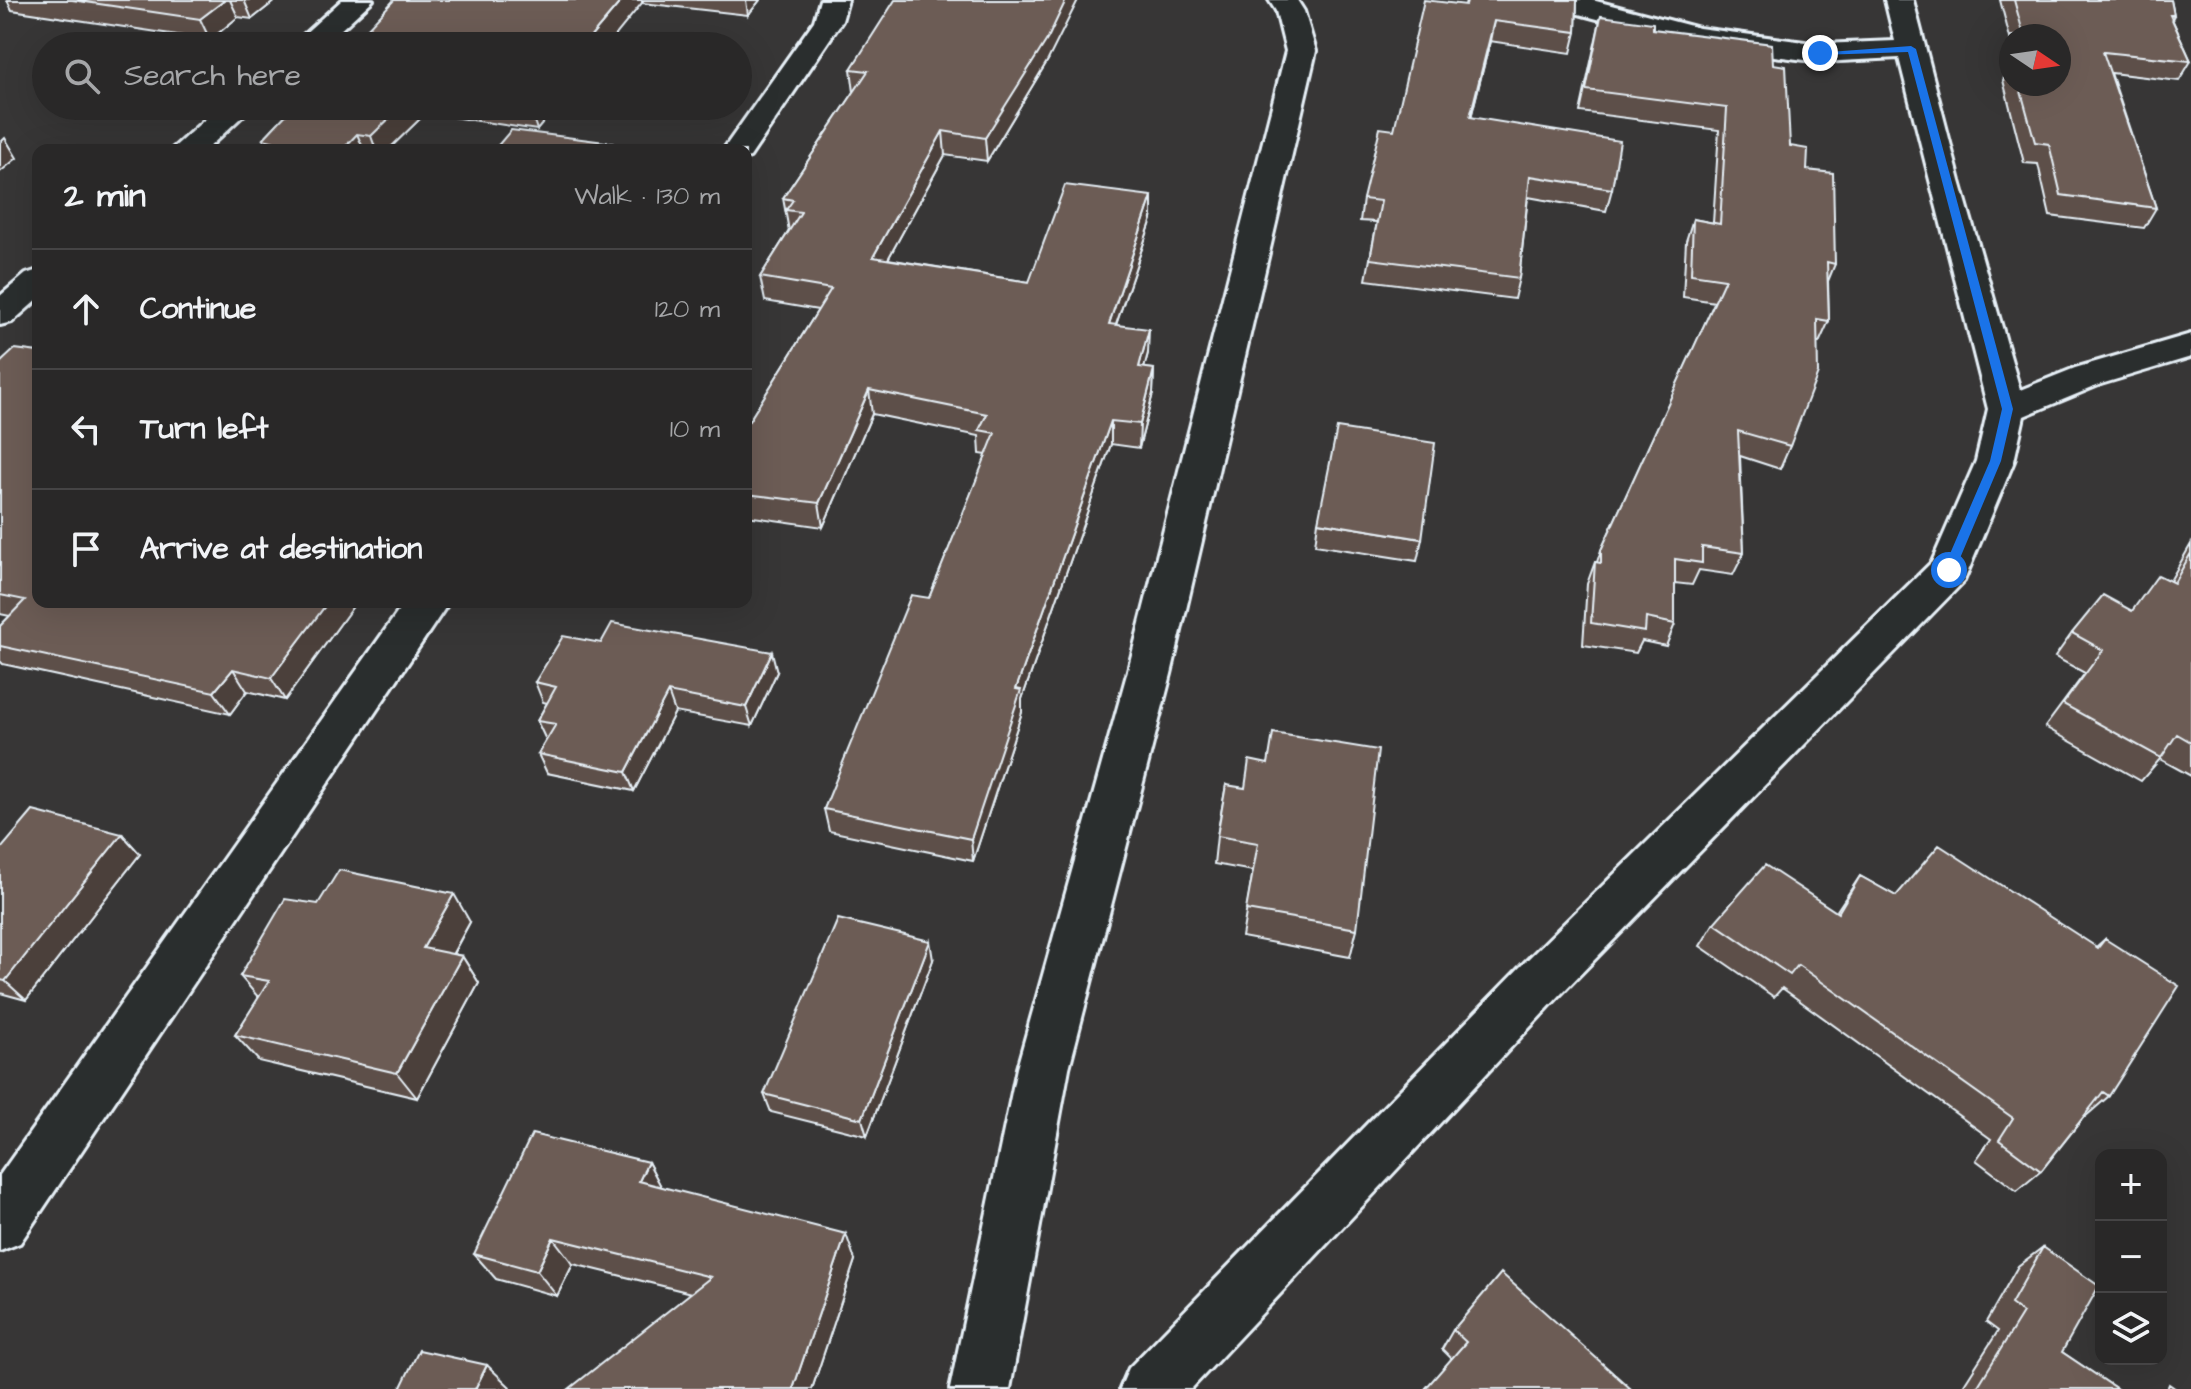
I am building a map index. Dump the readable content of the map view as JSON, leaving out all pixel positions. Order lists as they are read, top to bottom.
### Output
{
  "north": "right",
  "page": {
    "search": "Search here",
    "heading": ["2 min", "Walk · 130 m"],
    "list": [
      ["Continue", "120 m"],
      ["Turn left", "10 m"],
      "Arrive at destination"
    ],
    "map_buttons": ["+", "−"]
  }
}
